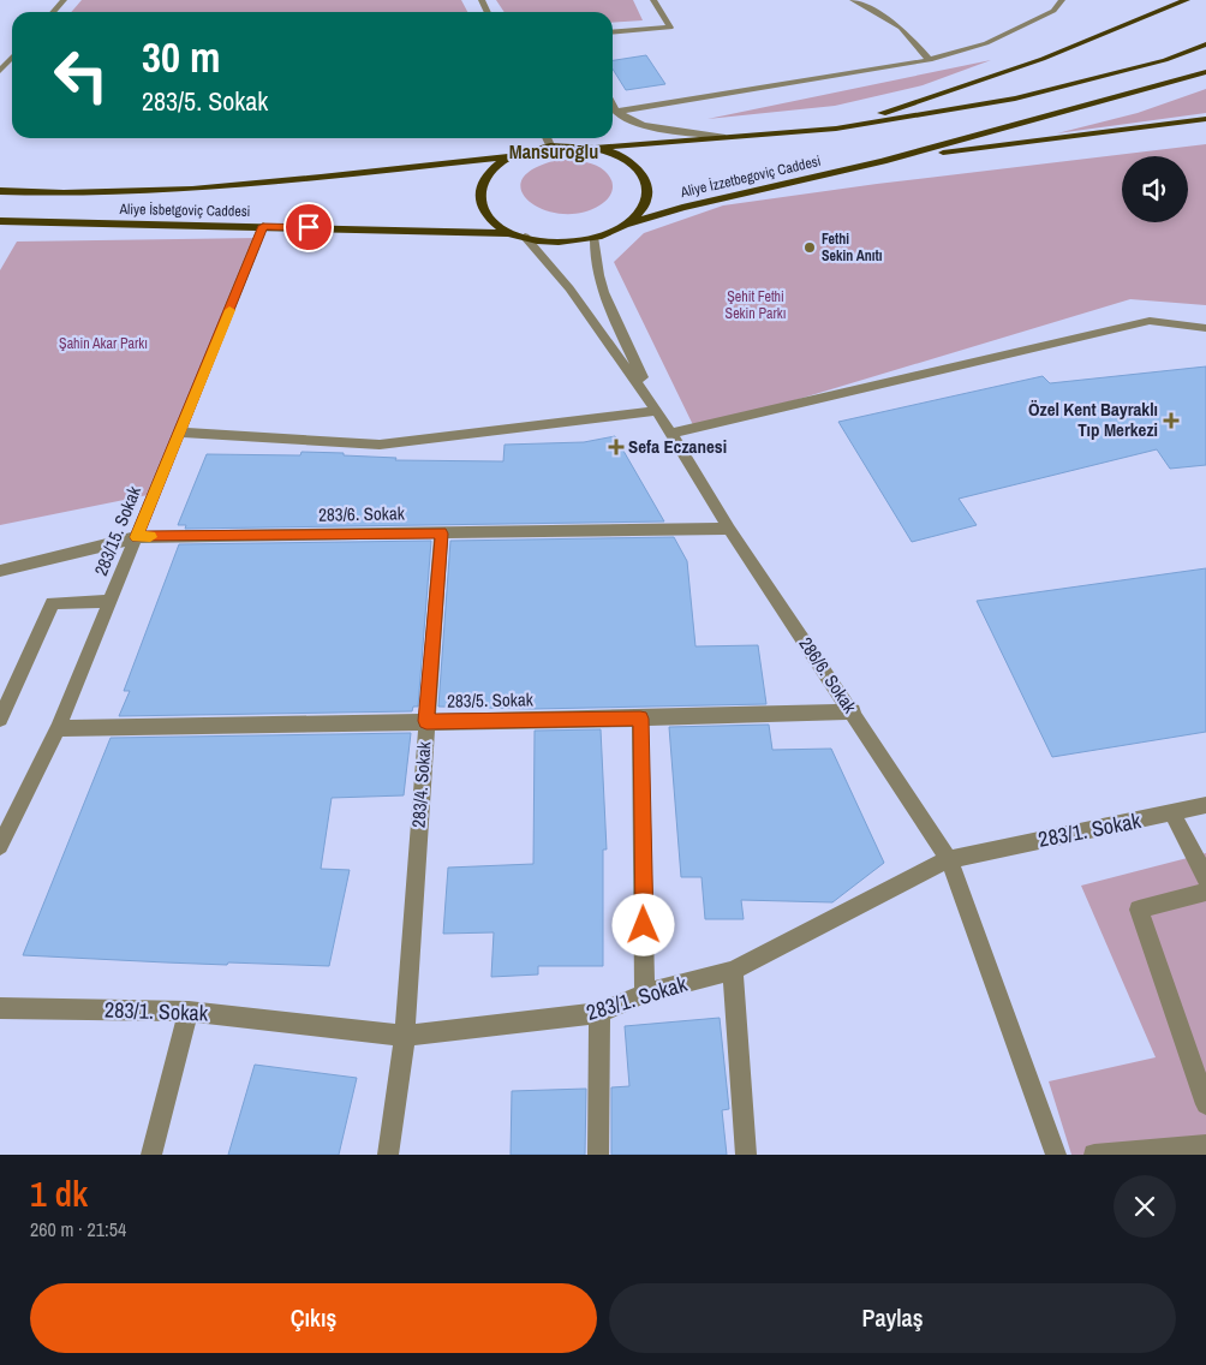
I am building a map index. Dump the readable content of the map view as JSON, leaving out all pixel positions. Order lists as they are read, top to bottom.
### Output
{
  "streets": {
    "main road": ["Aliye İzzetbegoviç Caddesi", "Aliye İsbetgoviç Caddesi"],
    "street": [
      "283/6. Sokak",
      "283/15. Sokak",
      "286/6. Sokak",
      "283/5. Sokak",
      "283/4. Sokak",
      "283/1. Sokak"
    ]
  },
  "crossings": [
    ["Aliye İzzetbegoviç Caddesi", "Aliye İsbetgoviç Caddesi"],
    ["Aliye İzzetbegoviç Caddesi", "286/6. Sokak"],
    ["Aliye İsbetgoviç Caddesi", "283/15. Sokak"],
    ["Aliye İsbetgoviç Caddesi", "286/6. Sokak"],
    ["283/6. Sokak", "283/15. Sokak"],
    ["283/6. Sokak", "286/6. Sokak"],
    ["283/6. Sokak", "283/4. Sokak"],
    ["283/15. Sokak", "283/5. Sokak"],
    ["286/6. Sokak", "283/5. Sokak"],
    ["286/6. Sokak", "283/1. Sokak"],
    ["283/5. Sokak", "283/4. Sokak"],
    ["283/4. Sokak", "283/1. Sokak"]
  ],
  "districts": ["Mansuroğlu"],
  "parks": ["Şehit Fethi Sekin Parkı", "Şahin Akar Parkı"],
  "places": {
    "other": ["Fethi Sekin Anıtı"],
    "health": ["Özel Kent Bayraklı Tıp Merkezi", "Sefa Eczanesi"]
  },
  "page": {
    "turn": ["30 m", "283/5. Sokak"],
    "heading": ["1 dk", "260 m · 21:54"],
    "buttons": ["Çıkış", "Paylaş"]
  }
}
